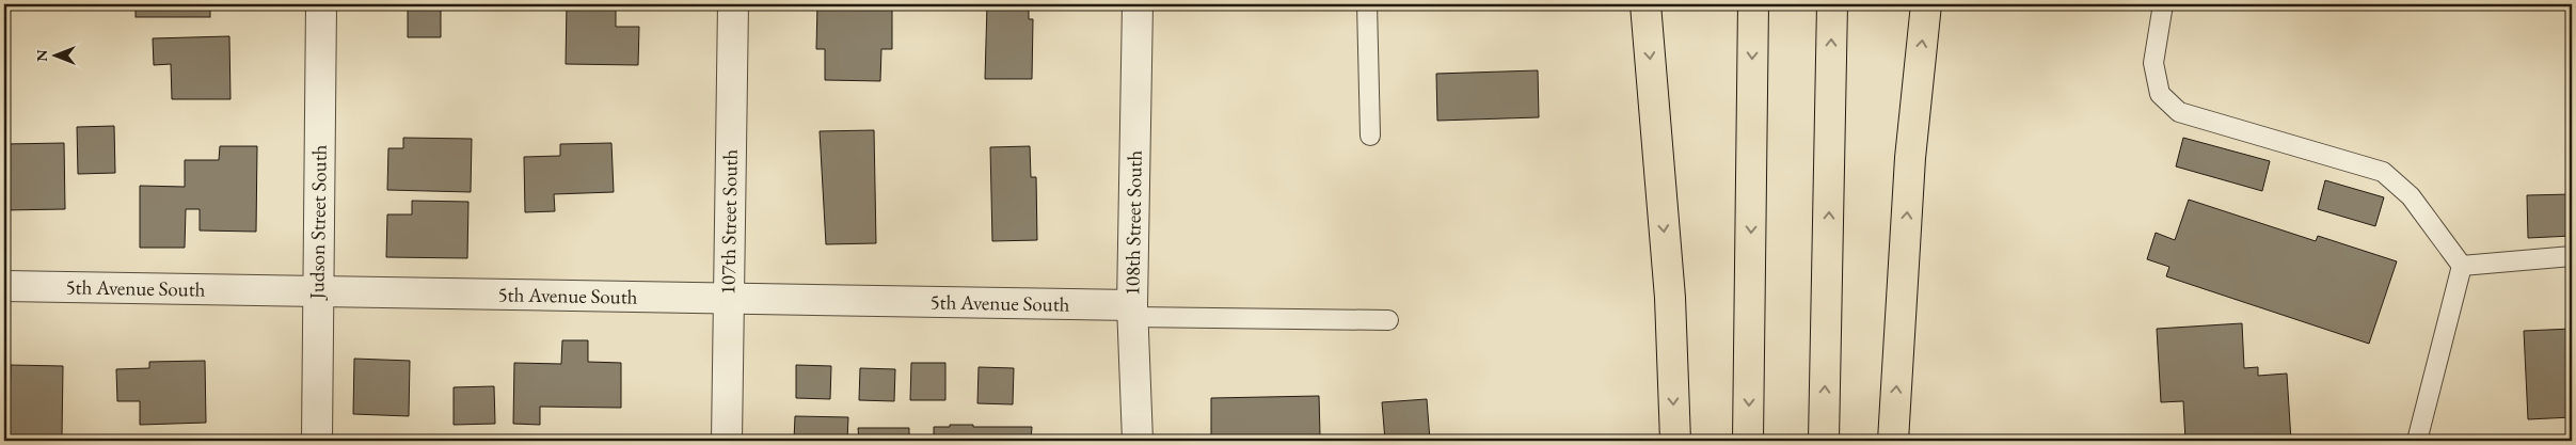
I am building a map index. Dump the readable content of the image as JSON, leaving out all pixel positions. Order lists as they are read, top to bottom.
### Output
{
  "streets": {
    "street": [
      "Judson Street South",
      "107th Street South",
      "108th Street South",
      "5th Avenue South"
    ]
  },
  "crossings": [
    ["Judson Street South", "5th Avenue South"],
    ["107th Street South", "5th Avenue South"],
    ["108th Street South", "5th Avenue South"]
  ],
  "north": "left"
}
